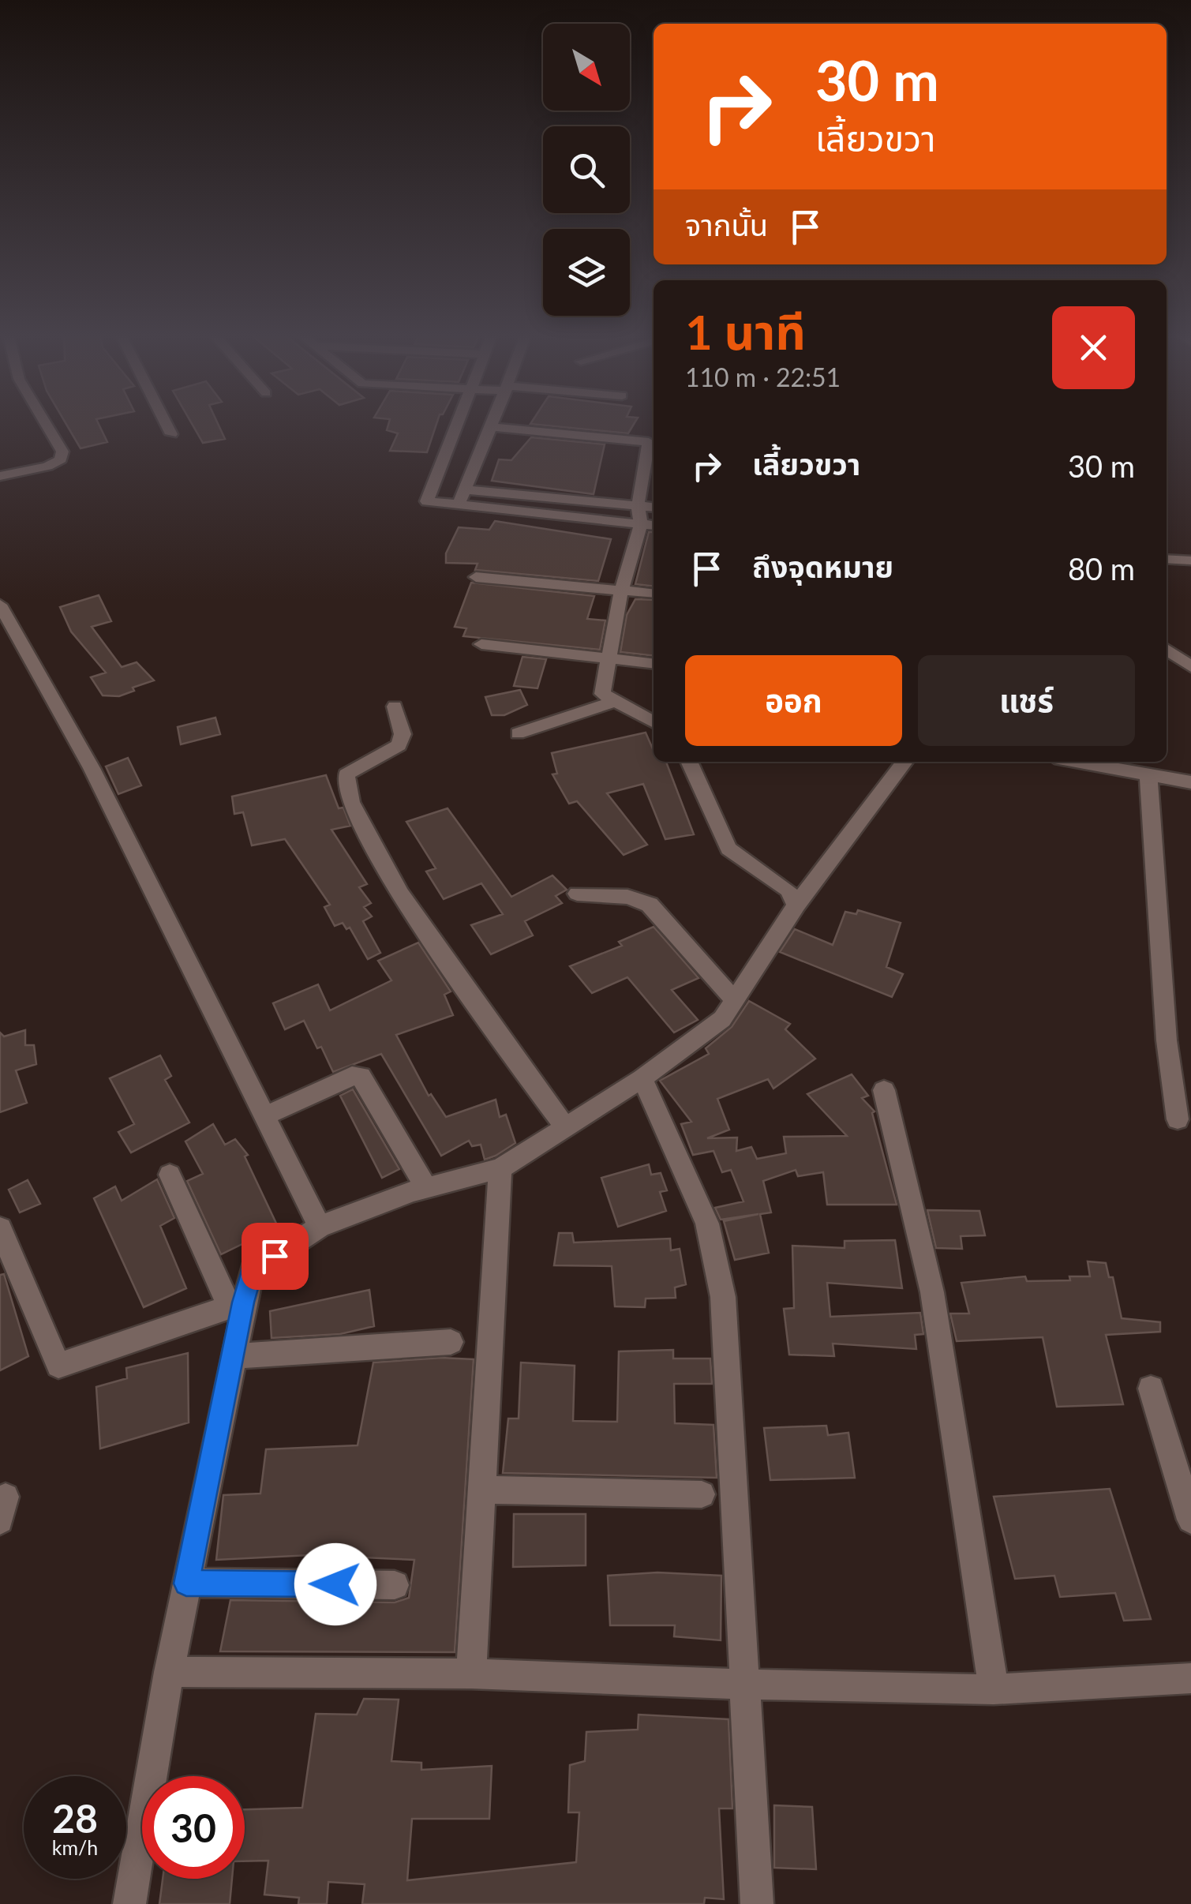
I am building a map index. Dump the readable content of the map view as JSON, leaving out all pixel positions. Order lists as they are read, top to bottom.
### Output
{
  "north": "bottom right",
  "page": {
    "turn": ["30 m", "เลี้ยวขวา"],
    "then": "จากนั้น",
    "heading": ["1 นาที", "110 m · 22:51"],
    "list": [
      {
        "name": "เลี้ยวขวา",
        "value": "30 m"
      },
      {
        "name": "ถึงจุดหมาย",
        "value": "80 m"
      }
    ],
    "buttons": ["ออก", "แชร์"],
    "speed": "28 km/h",
    "limit": "30"
  }
}
